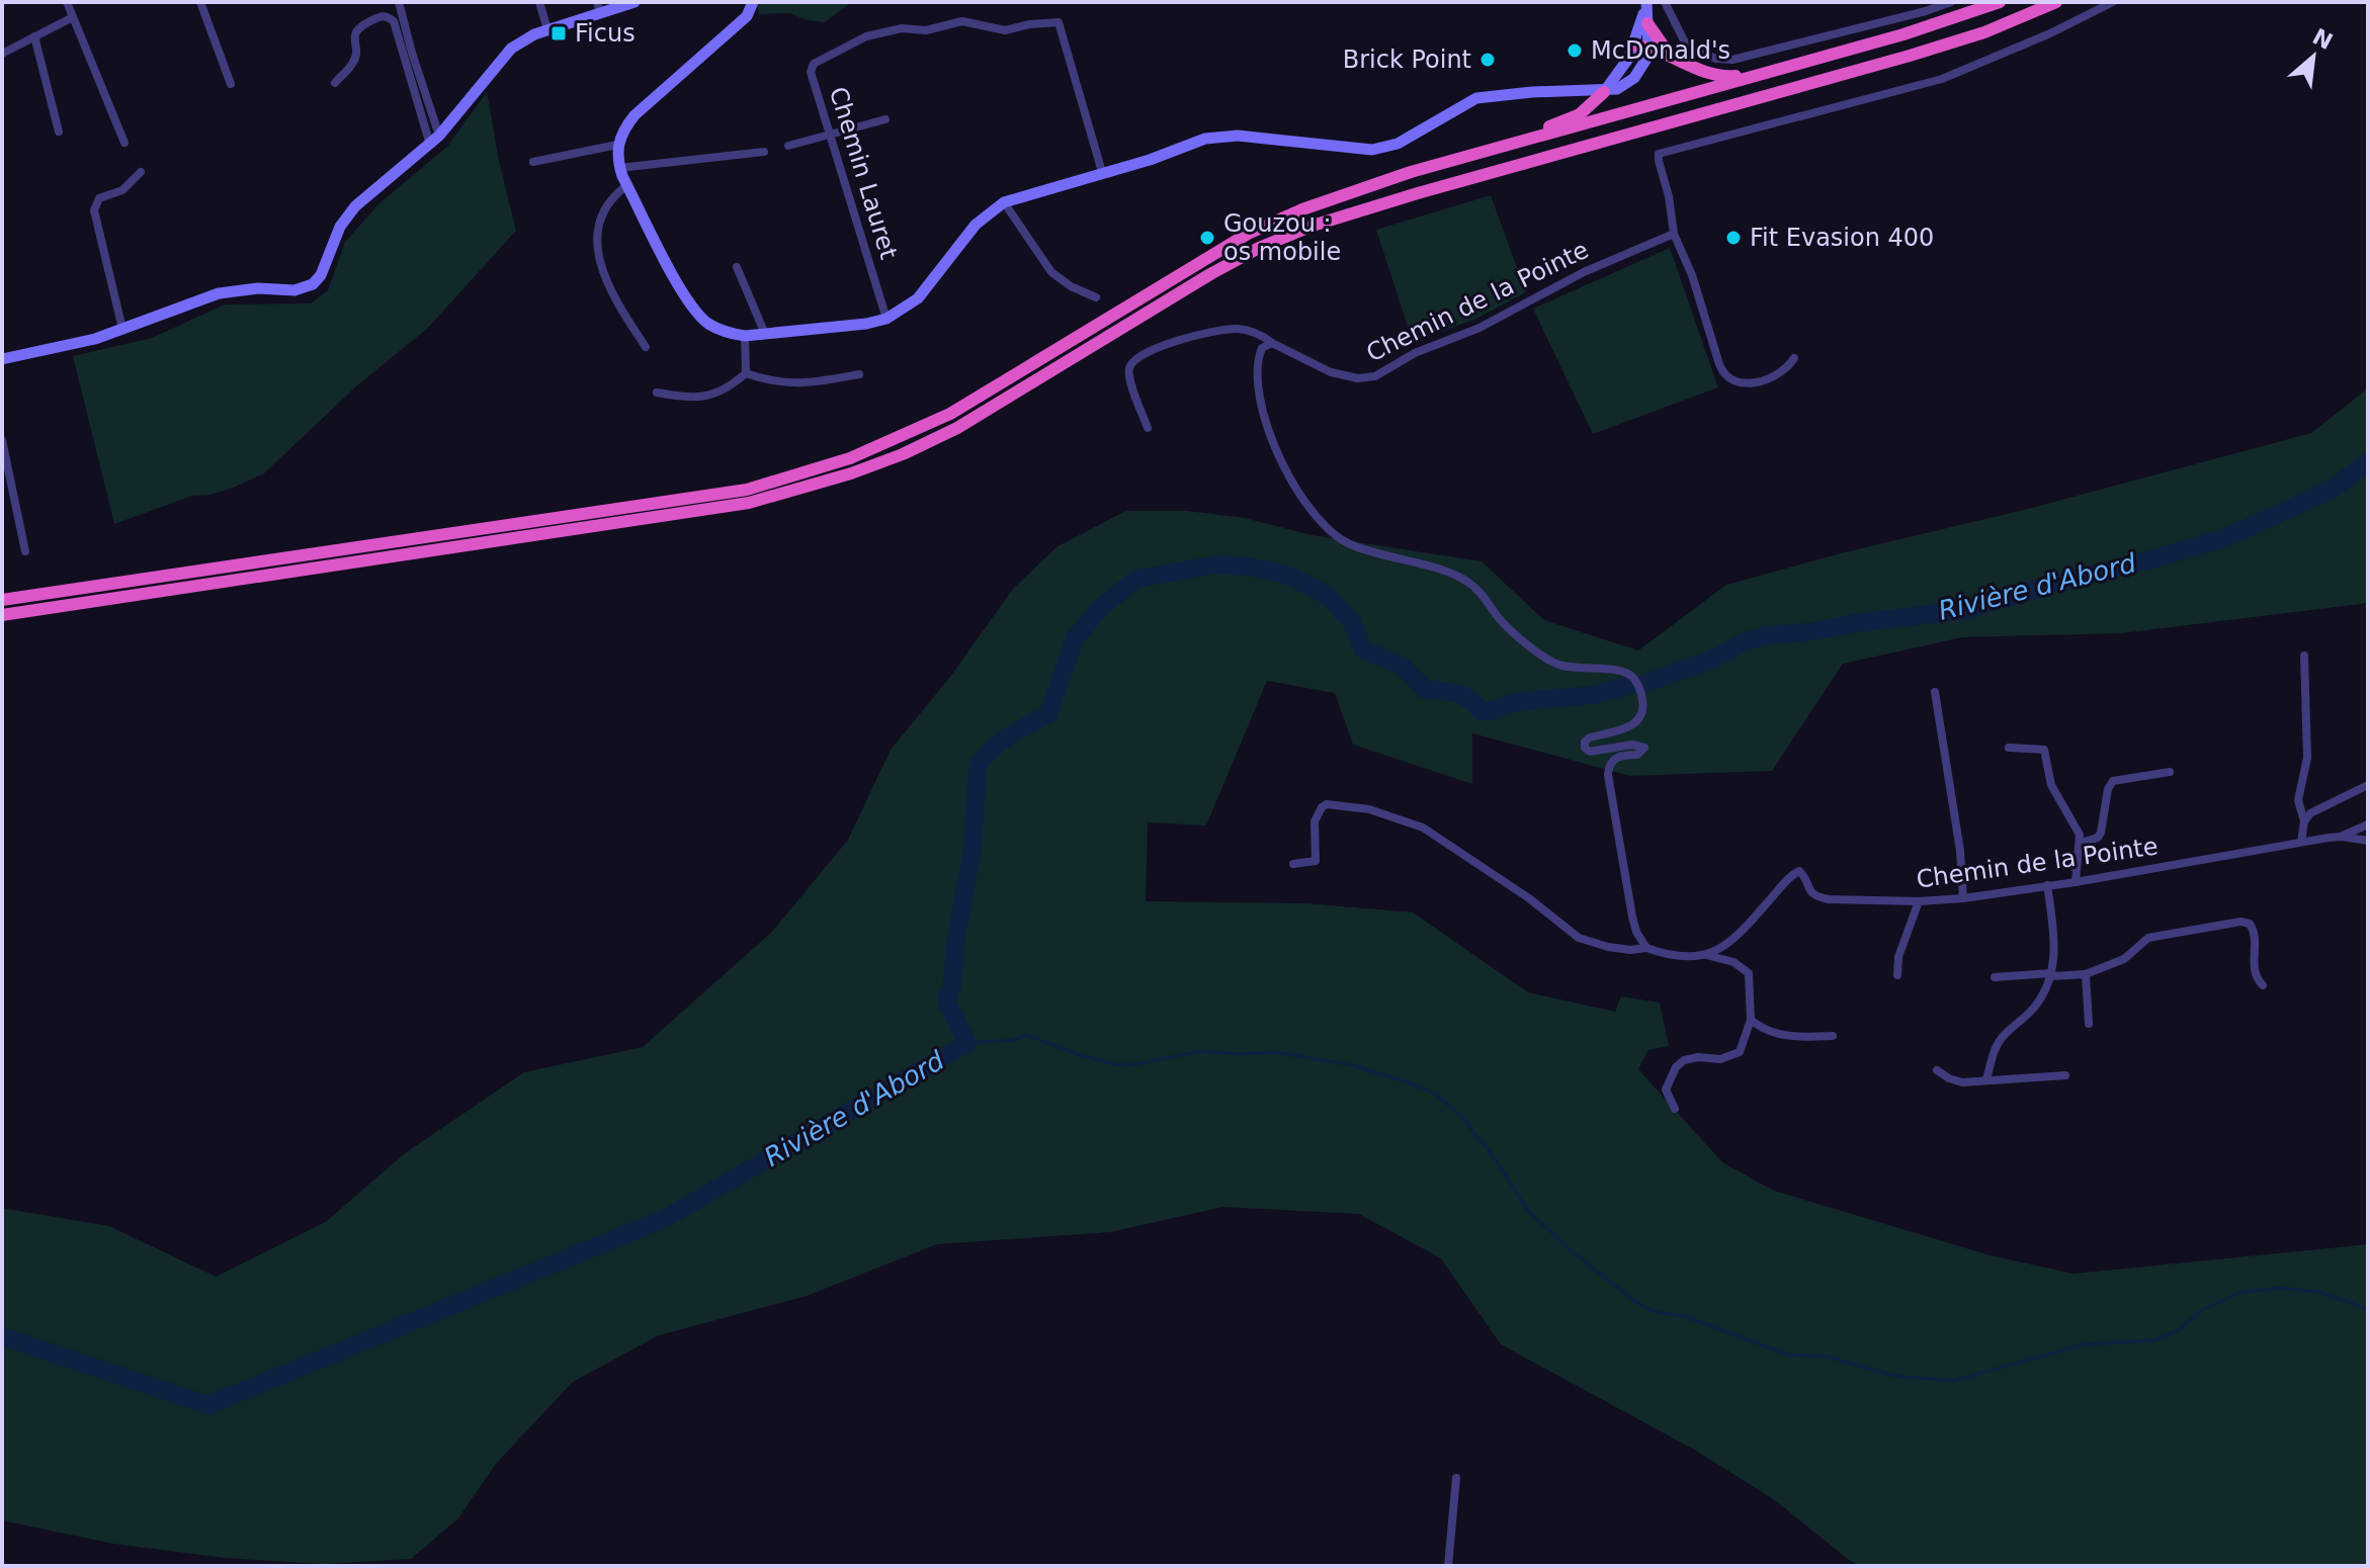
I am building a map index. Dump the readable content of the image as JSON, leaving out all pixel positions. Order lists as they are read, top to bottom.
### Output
{
  "streets": {
    "street": ["Chemin Lauret", "Chemin de la Pointe"]
  },
  "water": ["Rivière d'Abord"],
  "places": {
    "transit": ["Ficus"],
    "other": [
      "McDonald's",
      "Brick Point",
      "Gouzou : os mobile",
      "Fit Evasion 400"
    ]
  },
  "north": "top right"
}
